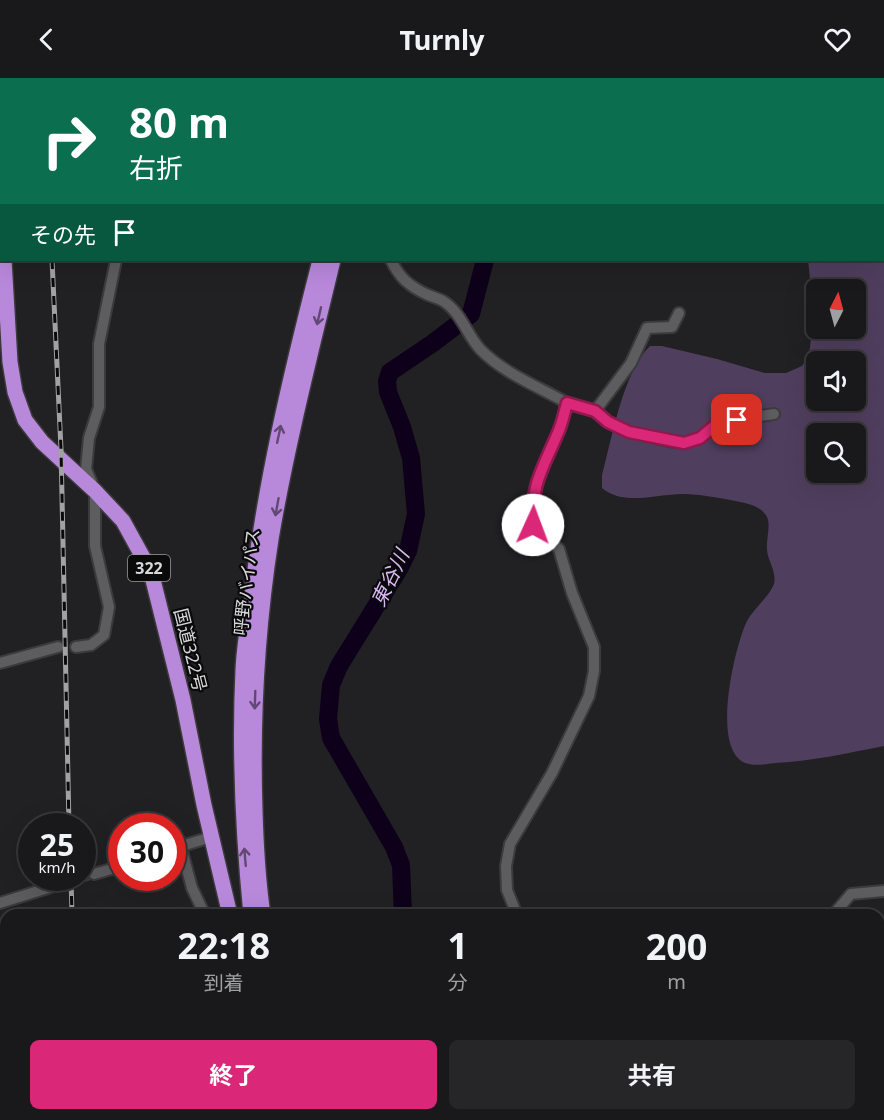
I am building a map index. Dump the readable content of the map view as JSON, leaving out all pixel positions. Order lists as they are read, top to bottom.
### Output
{
  "streets": {
    "highway": ["322", "呼野バイパス", "国道322号"]
  },
  "water": ["東谷川"],
  "north": "top",
  "page": {
    "header": "Turnly",
    "turn": ["80 m", "右折"],
    "then": "その先",
    "speed": "25 km/h",
    "limit": "30",
    "eta": [
      "22:18",
      "到着",
      "1",
      "分",
      "200",
      "m"
    ],
    "buttons": ["終了", "共有"]
  }
}
